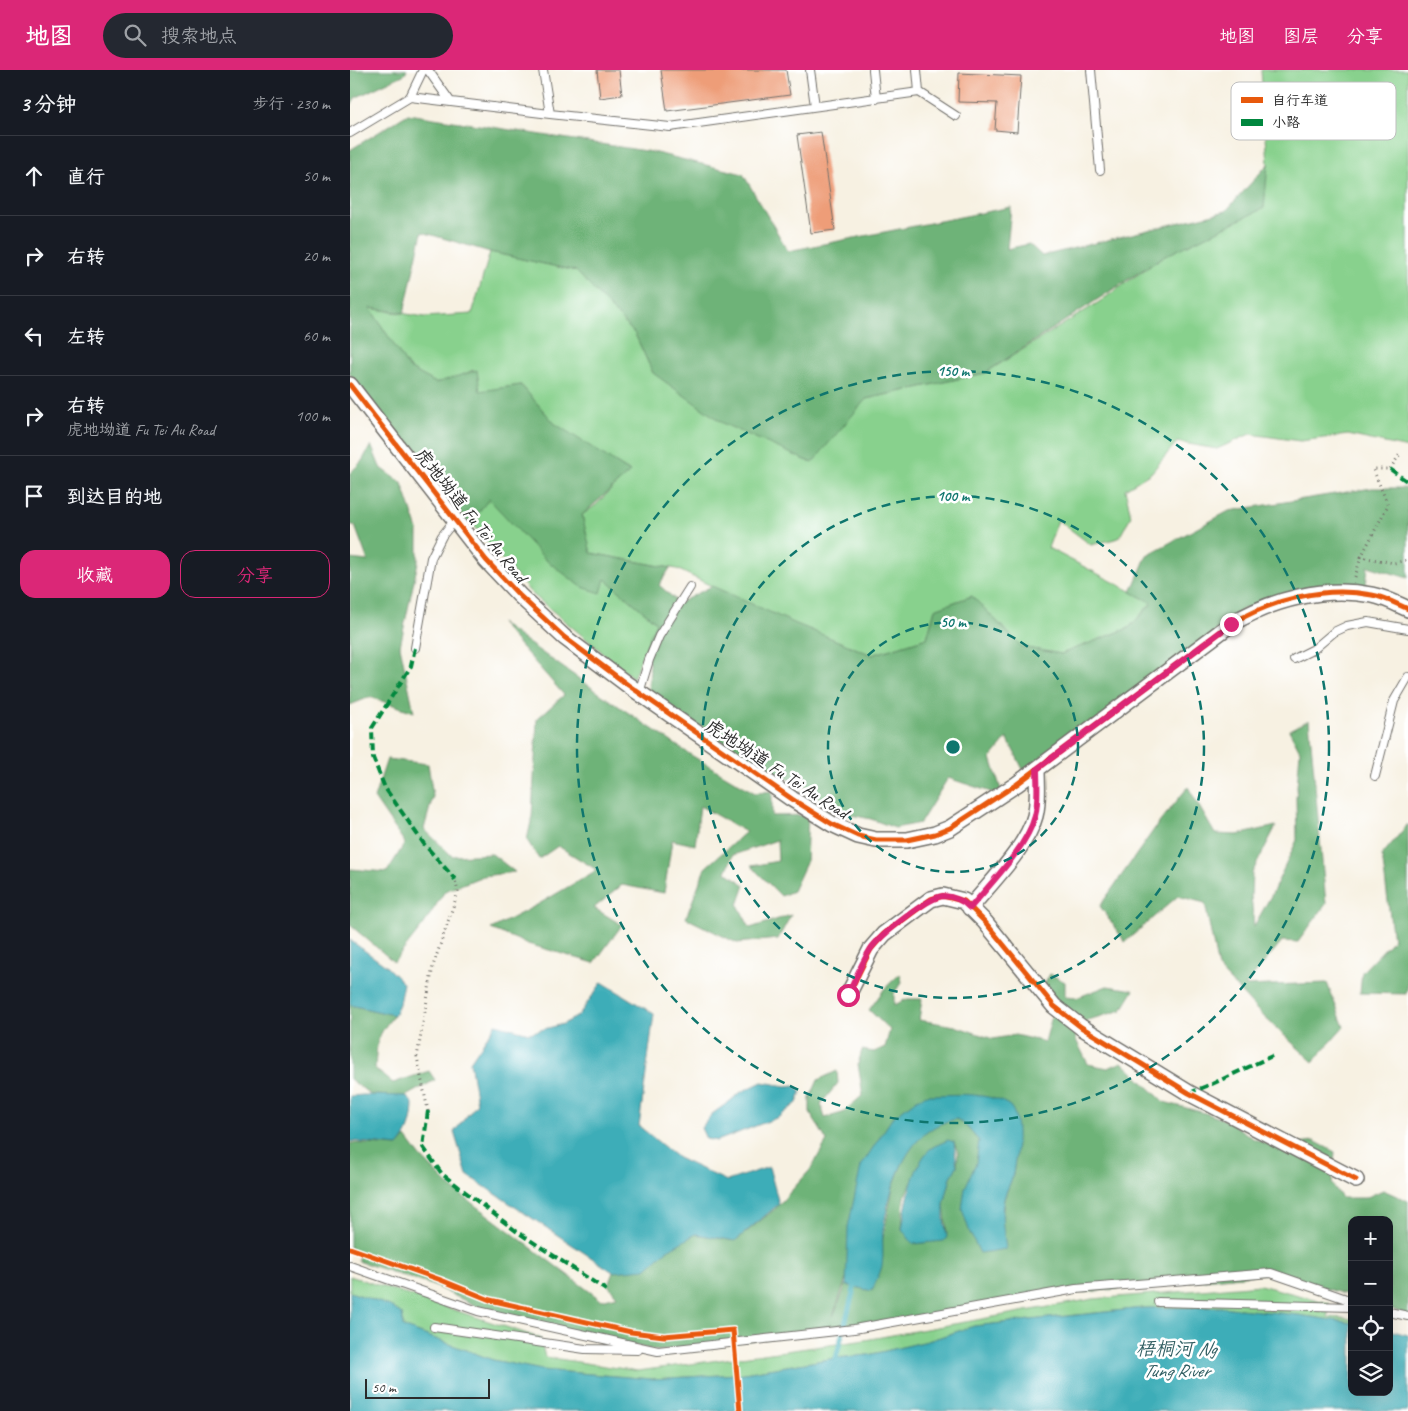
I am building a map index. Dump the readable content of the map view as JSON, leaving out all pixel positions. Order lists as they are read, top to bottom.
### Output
{
  "streets": {
    "street": ["虎地坳道 Fu Tei Au Road"]
  },
  "water": ["梧桐河 Ng Tung River"],
  "legend": ["自行车道", "小路"],
  "scale_bar": "50 m",
  "page": {
    "header": "地图",
    "search": "搜索地点",
    "nav": ["地图", "图层", "分享"],
    "heading": ["3 分钟", "步行 · 230 m"],
    "list": [
      ["直行", "50 m"],
      ["右转", "20 m"],
      ["左转", "60 m"],
      ["右转", "虎地坳道 Fu Tei Au Road", "100 m"],
      "到达目的地"
    ],
    "buttons": ["收藏", "分享"],
    "map_buttons": ["+", "−"],
    "scale": "50 m"
  },
  "rings": ["150 m", "100 m", "50 m"]
}
